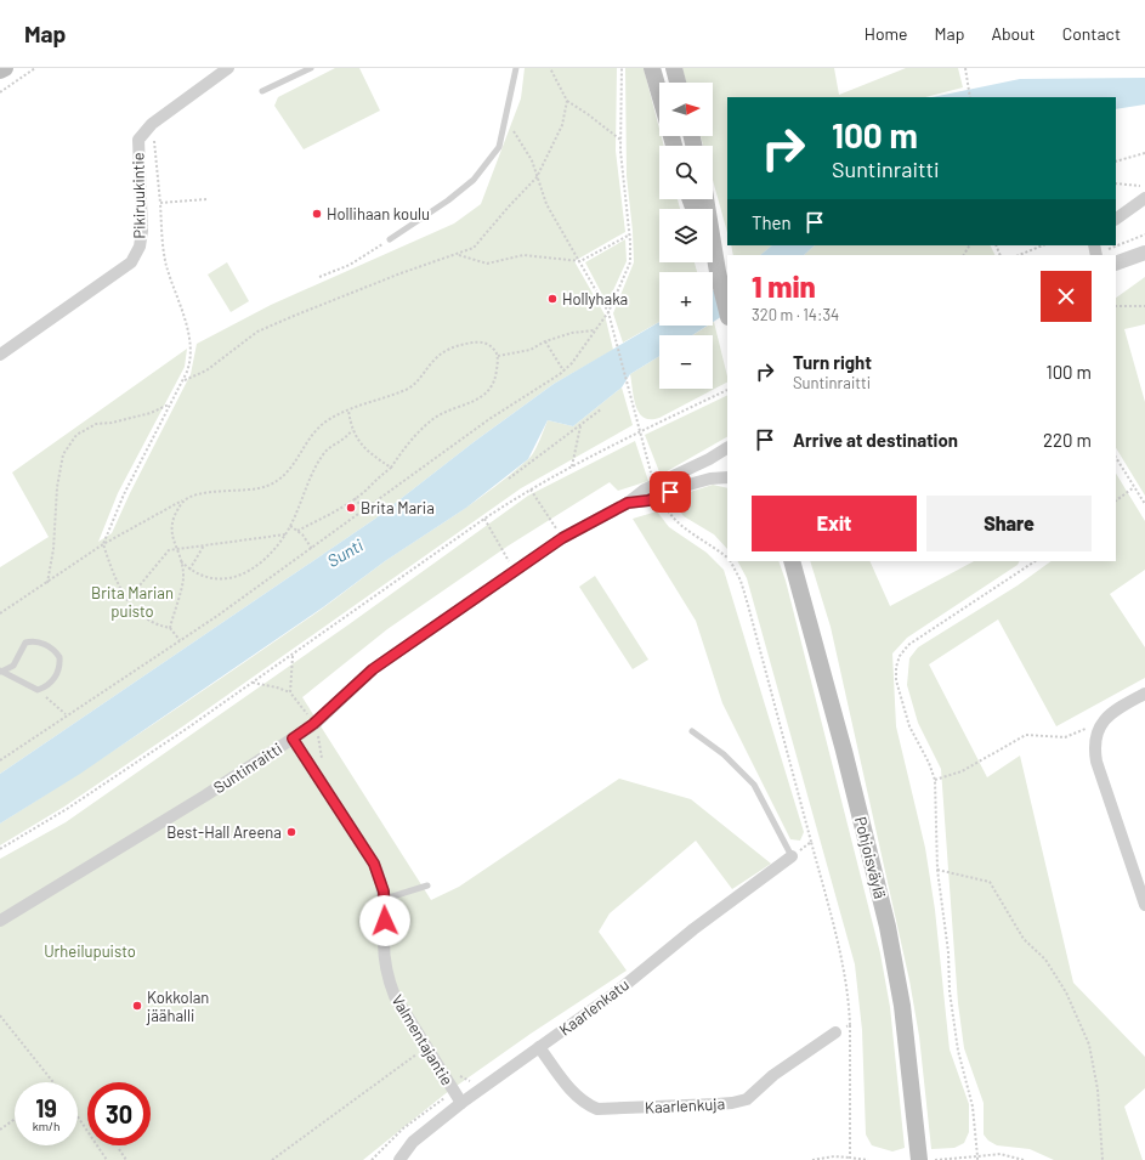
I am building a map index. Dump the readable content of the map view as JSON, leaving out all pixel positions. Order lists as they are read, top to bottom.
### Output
{
  "streets": {
    "main road": ["Pohjoisväylä"],
    "street": [
      "Pikiruukintie",
      "Suntinraitti",
      "Kaarlenkatu",
      "Valmentajantie",
      "Kaarlenkuja"
    ]
  },
  "crossings": [
    ["Suntinraitti", "Valmentajantie"],
    ["Kaarlenkatu", "Valmentajantie"],
    ["Kaarlenkatu", "Kaarlenkuja"]
  ],
  "water": ["Sunti"],
  "parks": ["Brita Marian puisto", "Urheilupuisto"],
  "places": [
    "Hollihaan koulu",
    "Hollyhaka",
    "Brita Maria",
    "Best‑Hall Areena",
    "Kokkolan jäähalli"
  ],
  "north": "right",
  "page": {
    "header": "Map",
    "nav": [
      "Home",
      "Map",
      "About",
      "Contact"
    ],
    "map_buttons": ["+", "−"],
    "turn": ["100 m", "Suntinraitti"],
    "then": "Then",
    "heading": ["1 min", "320 m · 14:34"],
    "list": [
      {
        "name": "Turn right",
        "note": "Suntinraitti",
        "value": "100 m"
      },
      {
        "name": "Arrive at destination",
        "value": "220 m"
      }
    ],
    "buttons": ["Exit", "Share"],
    "speed": "19 km/h",
    "limit": "30"
  }
}
